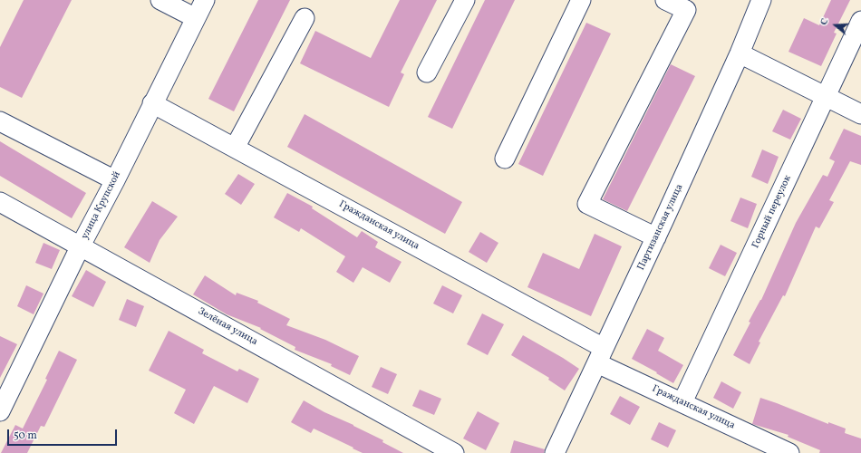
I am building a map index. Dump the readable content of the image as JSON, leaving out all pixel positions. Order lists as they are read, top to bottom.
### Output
{
  "streets": {
    "street": [
      "улица Крупской",
      "Горный переулок",
      "Гражданская улица",
      "Партизанская улица",
      "Зелёная улица"
    ]
  },
  "crossings": [
    ["улица Крупской", "Гражданская улица"],
    ["улица Крупской", "Зелёная улица"],
    ["Горный переулок", "Гражданская улица"],
    ["Гражданская улица", "Партизанская улица"]
  ],
  "scale_bar": "50 m",
  "north": "left"
}
